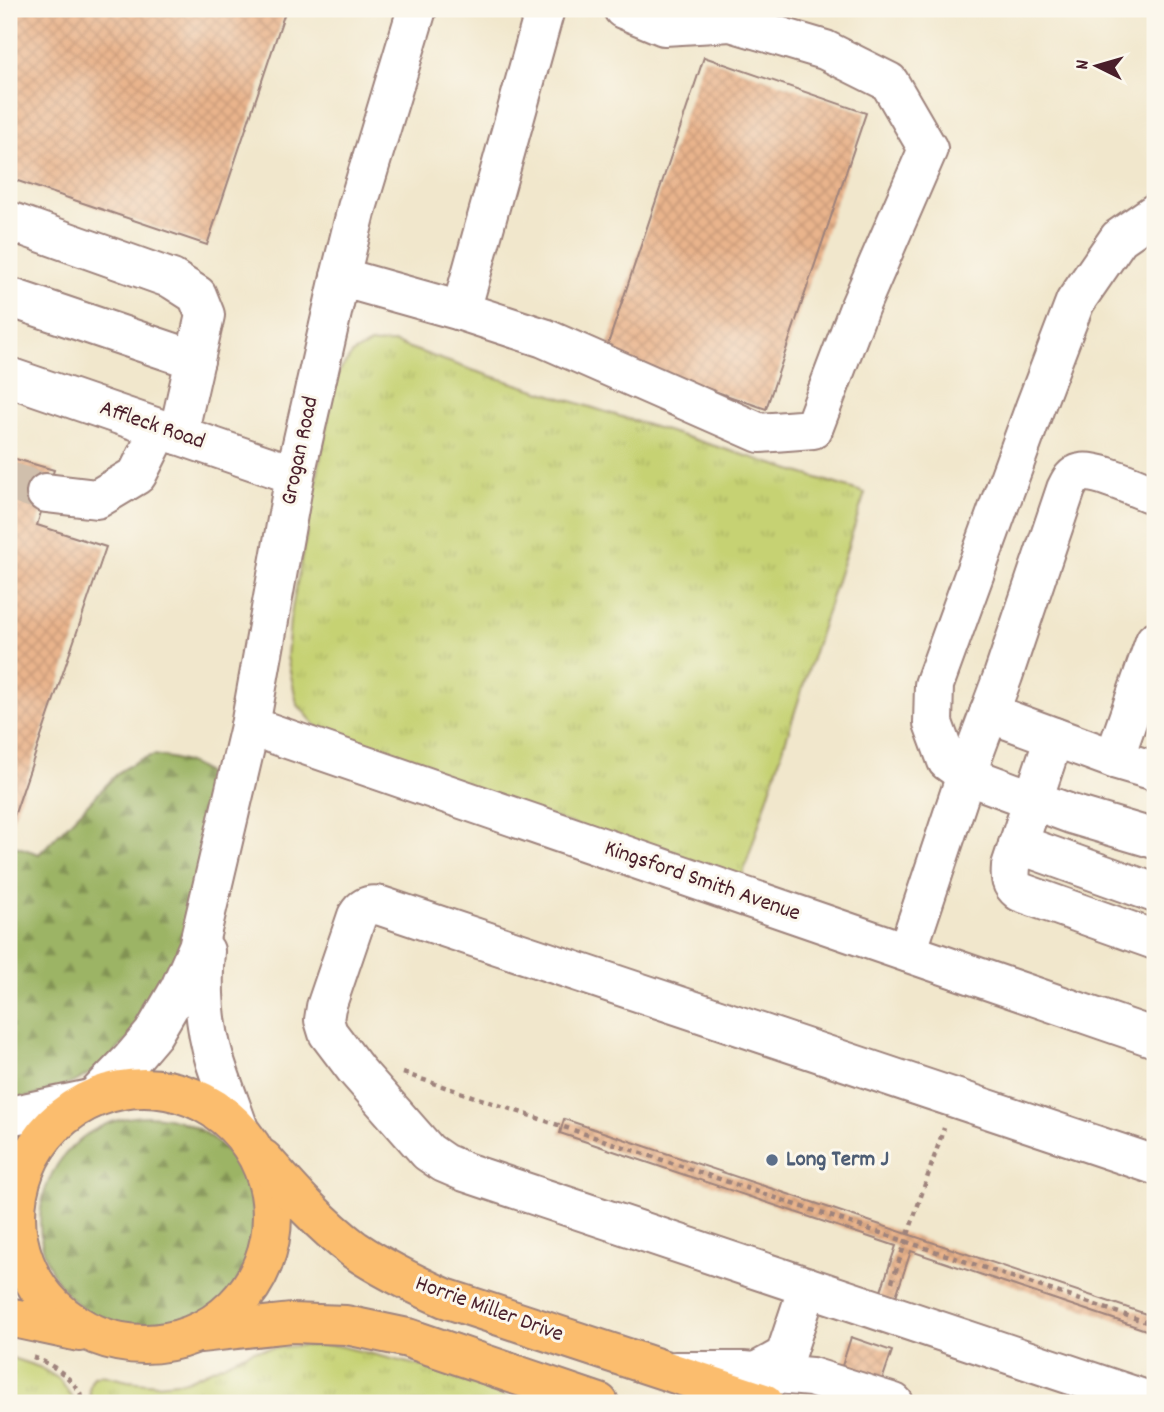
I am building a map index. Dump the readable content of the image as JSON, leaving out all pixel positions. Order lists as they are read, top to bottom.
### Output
{
  "streets": {
    "main road": ["Horrie Miller Drive"],
    "street": ["Affleck Road", "Grogan Road", "Kingsford Smith Avenue"]
  },
  "crossings": [
    ["Affleck Road", "Grogan Road"],
    ["Grogan Road", "Kingsford Smith Avenue"],
    ["Grogan Road", "Horrie Miller Drive"]
  ],
  "places": ["Long Term J"],
  "north": "left"
}
